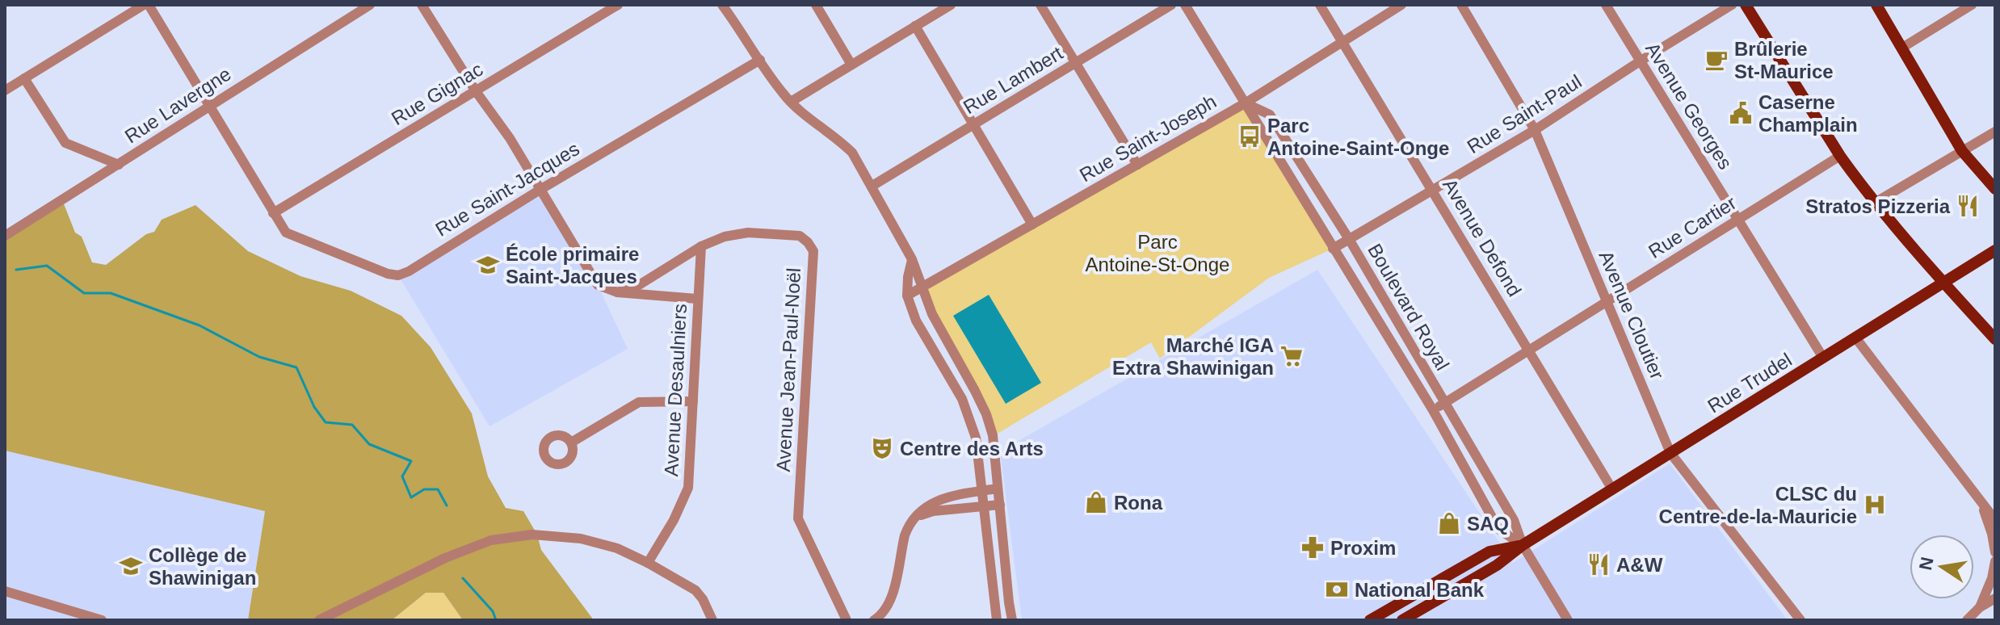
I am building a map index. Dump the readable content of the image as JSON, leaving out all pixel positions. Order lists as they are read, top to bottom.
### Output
{
  "streets": {
    "main road": ["Rue Trudel"],
    "street": [
      "Rue Lambert",
      "Rue Gignac",
      "Rue Lavergne",
      "Avenue Georges",
      "Rue Saint-Paul",
      "Rue Saint-Joseph",
      "Rue Saint-Jacques",
      "Rue Cartier",
      "Avenue Defond",
      "Boulevard Royal",
      "Avenue Cloutier",
      "Avenue Jean-Paul-Noël",
      "Avenue Desaulniers"
    ]
  },
  "crossings": [
    ["Rue Gignac", "Rue Saint-Jacques"],
    ["Avenue Georges", "Rue Saint-Paul"],
    ["Avenue Georges", "Rue Cartier"],
    ["Avenue Georges", "Rue Trudel"],
    ["Rue Saint-Paul", "Avenue Defond"],
    ["Rue Saint-Paul", "Boulevard Royal"],
    ["Rue Saint-Paul", "Avenue Cloutier"],
    ["Rue Saint-Joseph", "Avenue Defond"],
    ["Rue Saint-Joseph", "Boulevard Royal"],
    ["Rue Cartier", "Avenue Defond"],
    ["Rue Cartier", "Boulevard Royal"],
    ["Rue Cartier", "Avenue Cloutier"],
    ["Avenue Defond", "Rue Trudel"],
    ["Boulevard Royal", "Rue Trudel"],
    ["Avenue Cloutier", "Rue Trudel"],
    ["Avenue Jean-Paul-Noël", "Avenue Desaulniers"]
  ],
  "parks": ["Parc Antoine-St-Onge"],
  "places": {
    "cafe": ["Brûlerie St-Maurice"],
    "public building": ["Caserne Champlain"],
    "bus stop": ["Parc Antoine-Saint-Onge"],
    "restaurant": ["Stratos Pizzeria", "A&W"],
    "school or university": ["École primaire Saint-Jacques", "Collège de Shawinigan"],
    "supermarket": ["Marché IGA Extra Shawinigan"],
    "theatre": ["Centre des Arts"],
    "shop": ["Rona", "SAQ"],
    "hospital": ["CLSC du Centre-de-la-Mauricie"],
    "pharmacy": ["Proxim"],
    "bank": ["National Bank"]
  },
  "north": "left"
}
